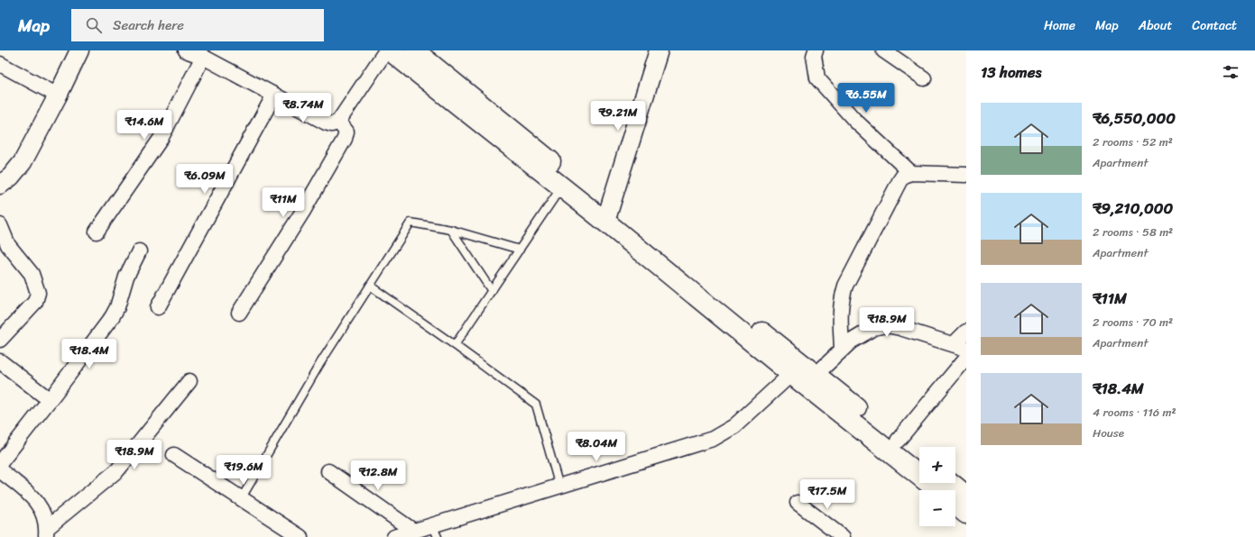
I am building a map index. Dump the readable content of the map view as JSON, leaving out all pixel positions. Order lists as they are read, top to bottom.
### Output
{
  "page": {
    "header": "Map",
    "search": "Search here",
    "nav": [
      "Home",
      "Map",
      "About",
      "Contact"
    ],
    "heading": "13 homes",
    "price": [
      "₹6.55M",
      "₹8.74M",
      "₹9.21M",
      "₹14.6M",
      "₹6.09M",
      "₹11M",
      "₹18.9M",
      "₹18.4M",
      "₹8.04M",
      "₹18.9M",
      "₹19.6M",
      "₹12.8M",
      "₹17.5M"
    ],
    "list": [
      {
        "name": "₹6,550,000",
        "note": "2 rooms · 52 m² · Apartment"
      },
      {
        "name": "₹9,210,000",
        "note": "2 rooms · 58 m² · Apartment"
      },
      {
        "name": "₹11M",
        "note": "2 rooms · 70 m² · Apartment"
      },
      {
        "name": "₹18.4M",
        "note": "4 rooms · 116 m² · House"
      }
    ],
    "map_buttons": ["+", "−"]
  }
}
